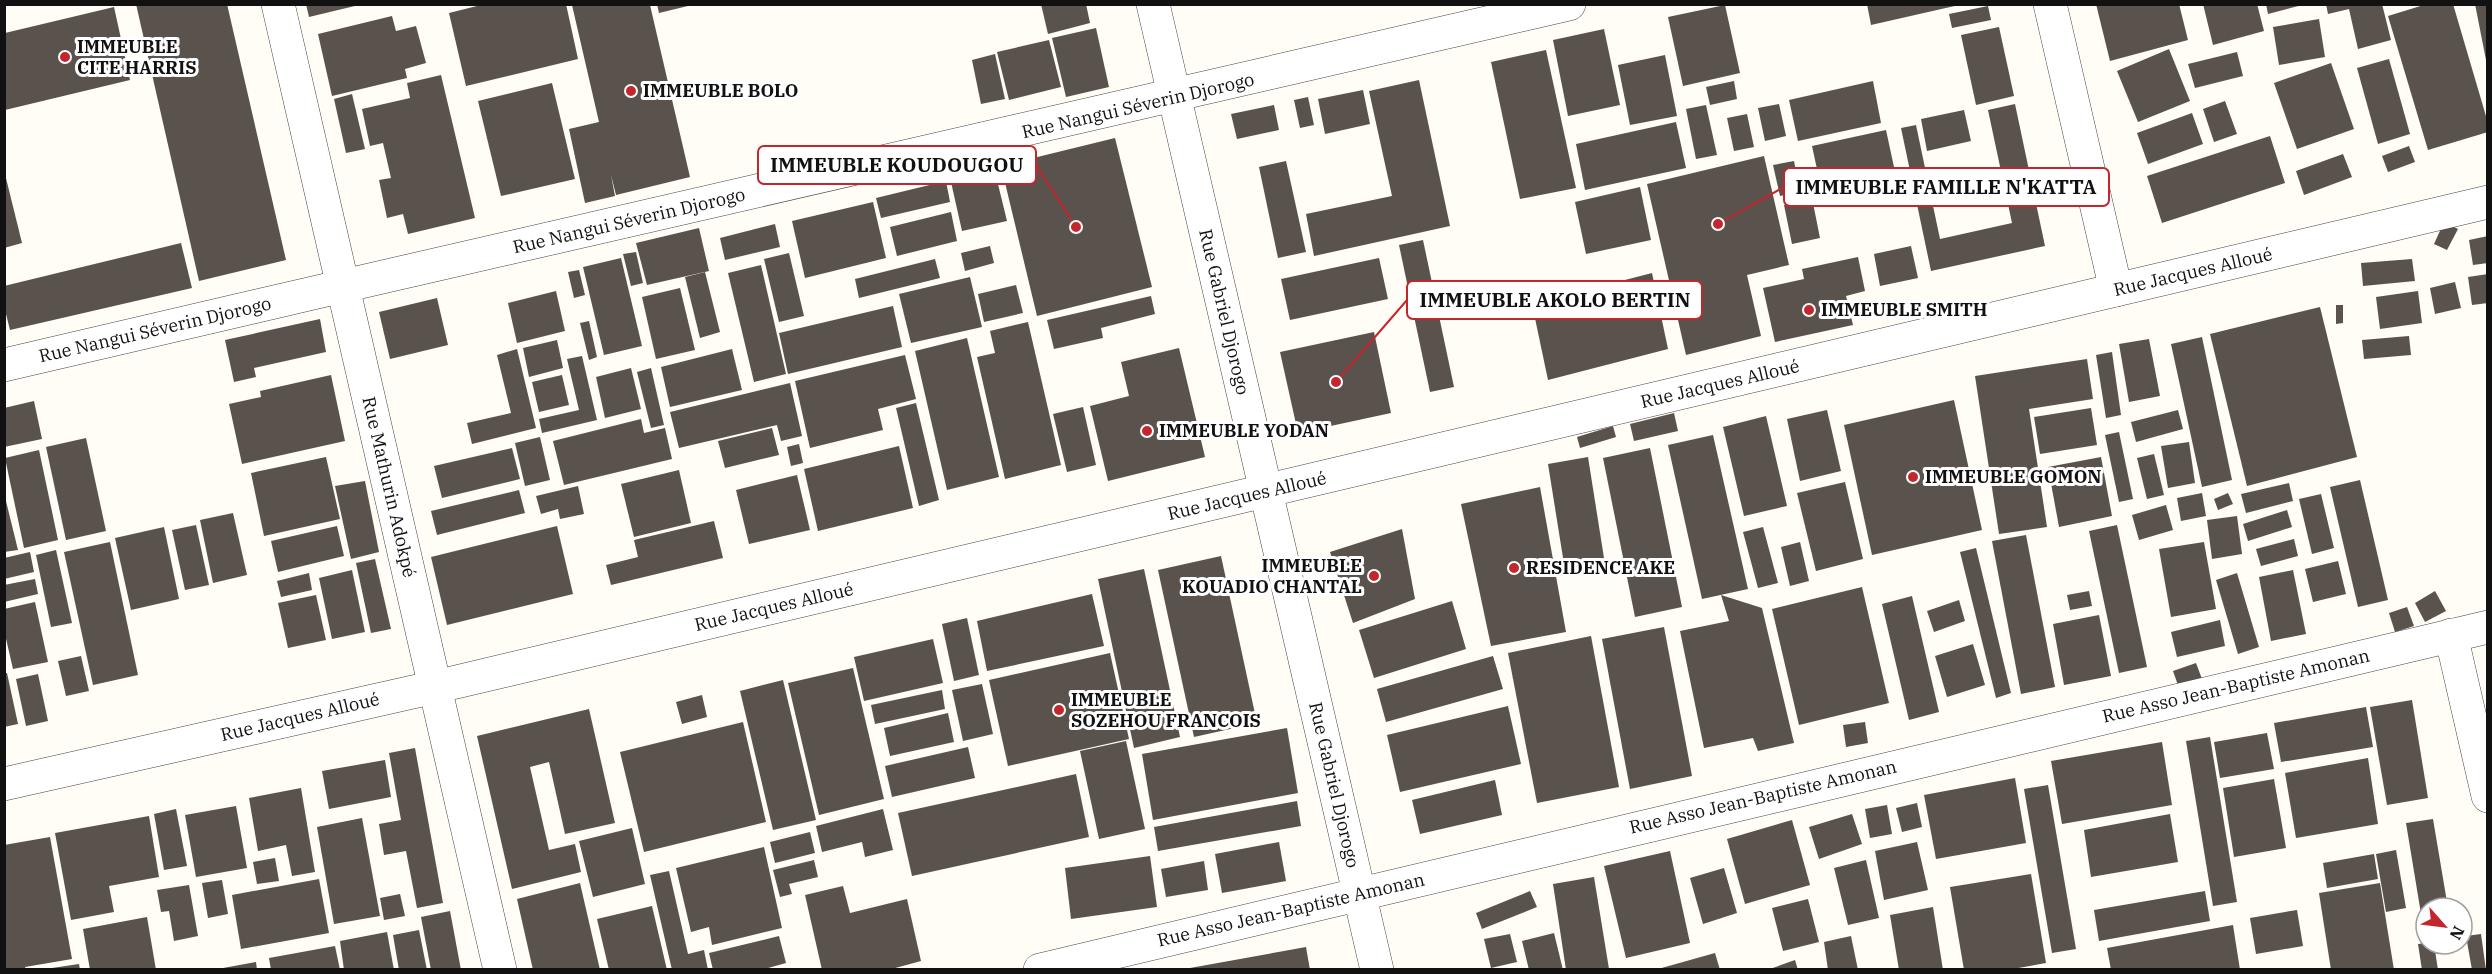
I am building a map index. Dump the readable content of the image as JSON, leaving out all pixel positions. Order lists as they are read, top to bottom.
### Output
{
  "streets": {
    "street": [
      "Rue Nangui Séverin Djorogo",
      "Rue Jacques Alloué",
      "Rue Gabriel Djorogo",
      "Rue Mathurin Adokpé",
      "Rue Asso Jean-Baptiste Amonan"
    ]
  },
  "crossings": [
    ["Rue Nangui Séverin Djorogo", "Rue Gabriel Djorogo"],
    ["Rue Nangui Séverin Djorogo", "Rue Mathurin Adokpé"],
    ["Rue Jacques Alloué", "Rue Gabriel Djorogo"],
    ["Rue Jacques Alloué", "Rue Mathurin Adokpé"],
    ["Rue Gabriel Djorogo", "Rue Asso Jean-Baptiste Amonan"]
  ],
  "places": [
    "IMMEUBLE CITE HARRIS",
    "IMMEUBLE BOLO",
    "IMMEUBLE FAMILLE N'KATTA",
    "IMMEUBLE KOUDOUGOU",
    "IMMEUBLE SMITH",
    "IMMEUBLE AKOLO BERTIN",
    "IMMEUBLE YODAN",
    "IMMEUBLE GOMON",
    "RESIDENCE AKE",
    "IMMEUBLE KOUADIO CHANTAL",
    "IMMEUBLE SOZEHOU FRANCOIS"
  ],
  "north": "bottom right"
}
